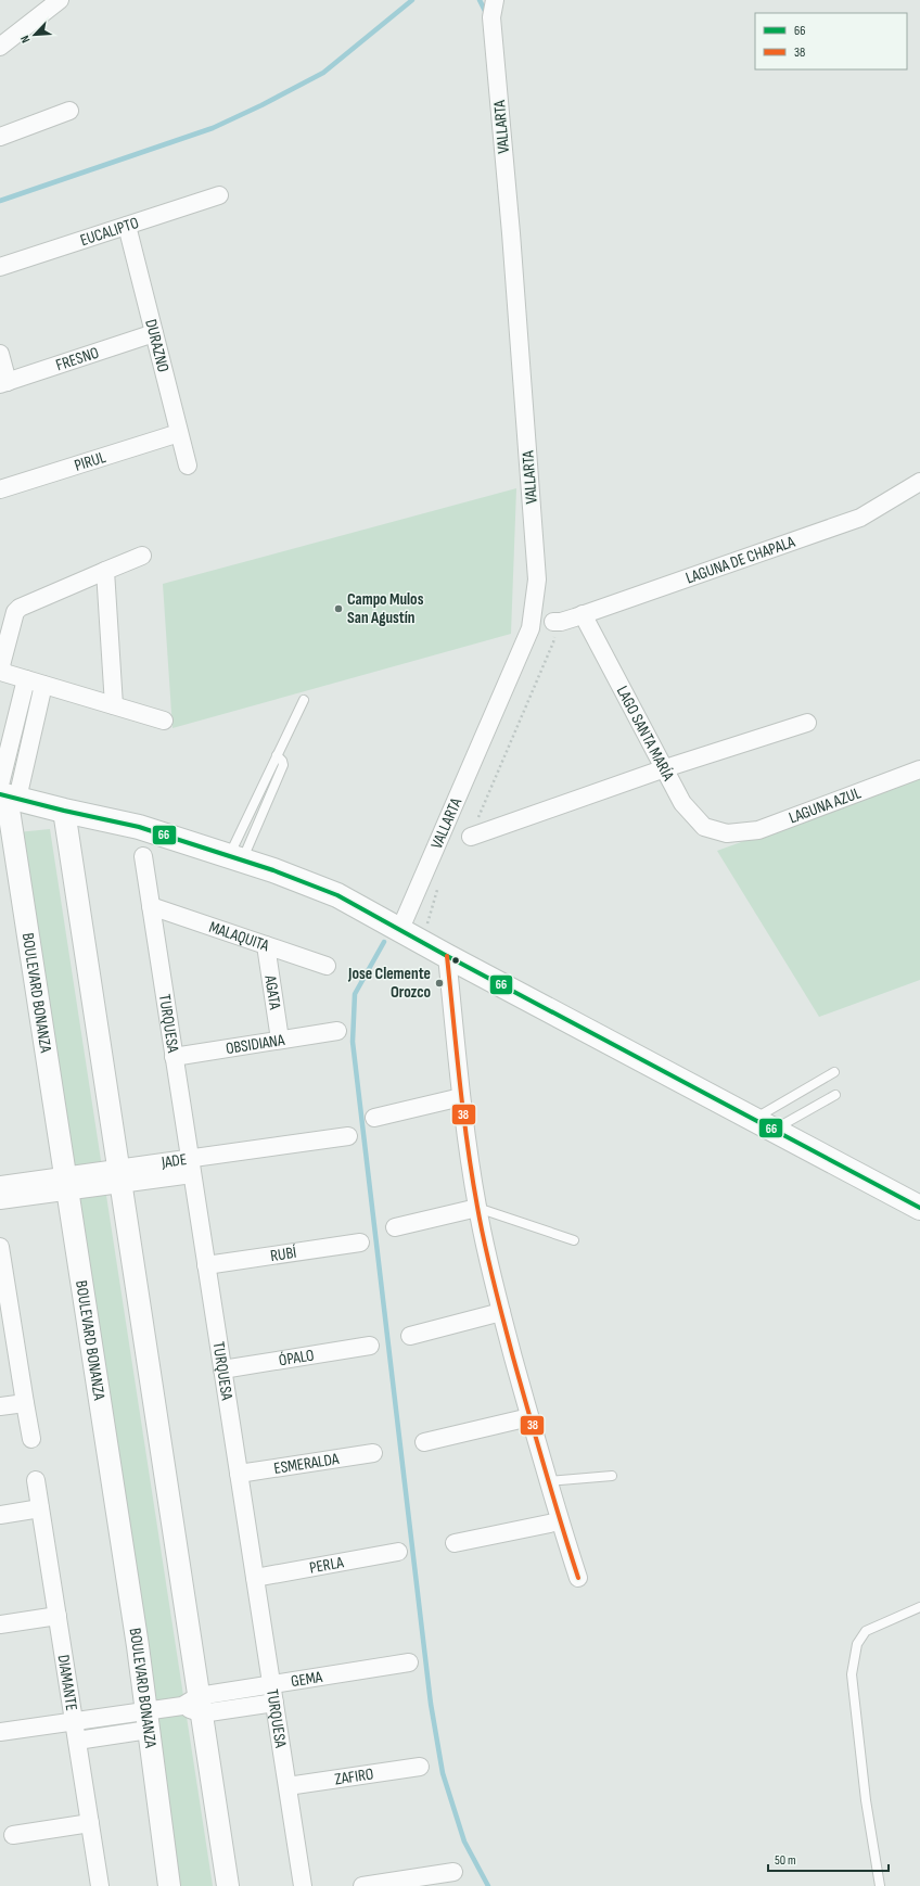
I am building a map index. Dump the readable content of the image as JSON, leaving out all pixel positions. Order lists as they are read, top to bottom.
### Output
{
  "streets": {
    "street": [
      "VALLARTA",
      "EUCALIPTO",
      "DURAZNO",
      "FRESNO",
      "PIRUL",
      "LAGUNA DE CHAPALA",
      "LAGO SANTA MARÍA",
      "LAGUNA AZUL",
      "MALAQUITA",
      "BOULEVARD BONANZA",
      "AGATA",
      "TURQUESA",
      "OBSIDIANA",
      "JADE",
      "RUBÍ",
      "ÓPALO",
      "ESMERALDA",
      "PERLA",
      "GEMA",
      "DIAMANTE",
      "ZAFIRO"
    ]
  },
  "crossings": [
    ["EUCALIPTO", "DURAZNO"],
    ["DURAZNO", "FRESNO"],
    ["DURAZNO", "PIRUL"],
    ["LAGUNA DE CHAPALA", "LAGO SANTA MARÍA"],
    ["LAGO SANTA MARÍA", "LAGUNA AZUL"],
    ["MALAQUITA", "AGATA"],
    ["MALAQUITA", "TURQUESA"],
    ["BOULEVARD BONANZA", "JADE"],
    ["BOULEVARD BONANZA", "GEMA"],
    ["AGATA", "OBSIDIANA"],
    ["TURQUESA", "OBSIDIANA"],
    ["TURQUESA", "JADE"],
    ["TURQUESA", "RUBÍ"],
    ["TURQUESA", "ÓPALO"],
    ["TURQUESA", "ESMERALDA"],
    ["TURQUESA", "PERLA"],
    ["TURQUESA", "GEMA"],
    ["TURQUESA", "ZAFIRO"],
    ["GEMA", "DIAMANTE"]
  ],
  "places": ["Campo Mulos San Agustín", "Jose Clemente Orozco"],
  "lines": ["transit line 66", "transit line 38"],
  "legend": ["66", "38"],
  "scale_bar": "50 m",
  "north": "bottom left"
}
